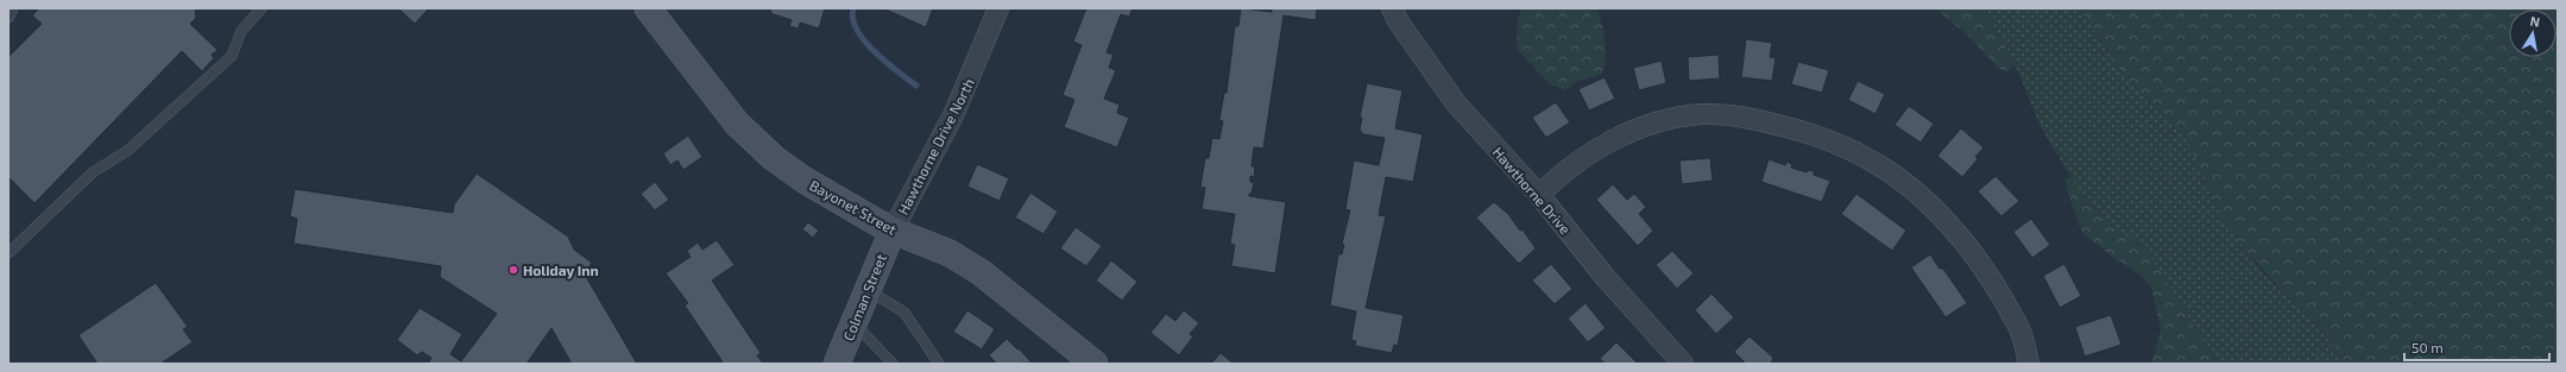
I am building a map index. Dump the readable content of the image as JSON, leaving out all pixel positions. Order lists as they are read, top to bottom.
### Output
{
  "streets": {
    "street": [
      "Hawthorne Drive North",
      "Hawthorne Drive",
      "Bayonet Street",
      "Colman Street"
    ]
  },
  "crossings": [
    ["Hawthorne Drive North", "Bayonet Street"],
    ["Hawthorne Drive North", "Colman Street"],
    ["Bayonet Street", "Colman Street"]
  ],
  "places": ["Holiday Inn"],
  "scale_bar": "50 m",
  "north": "top"
}
